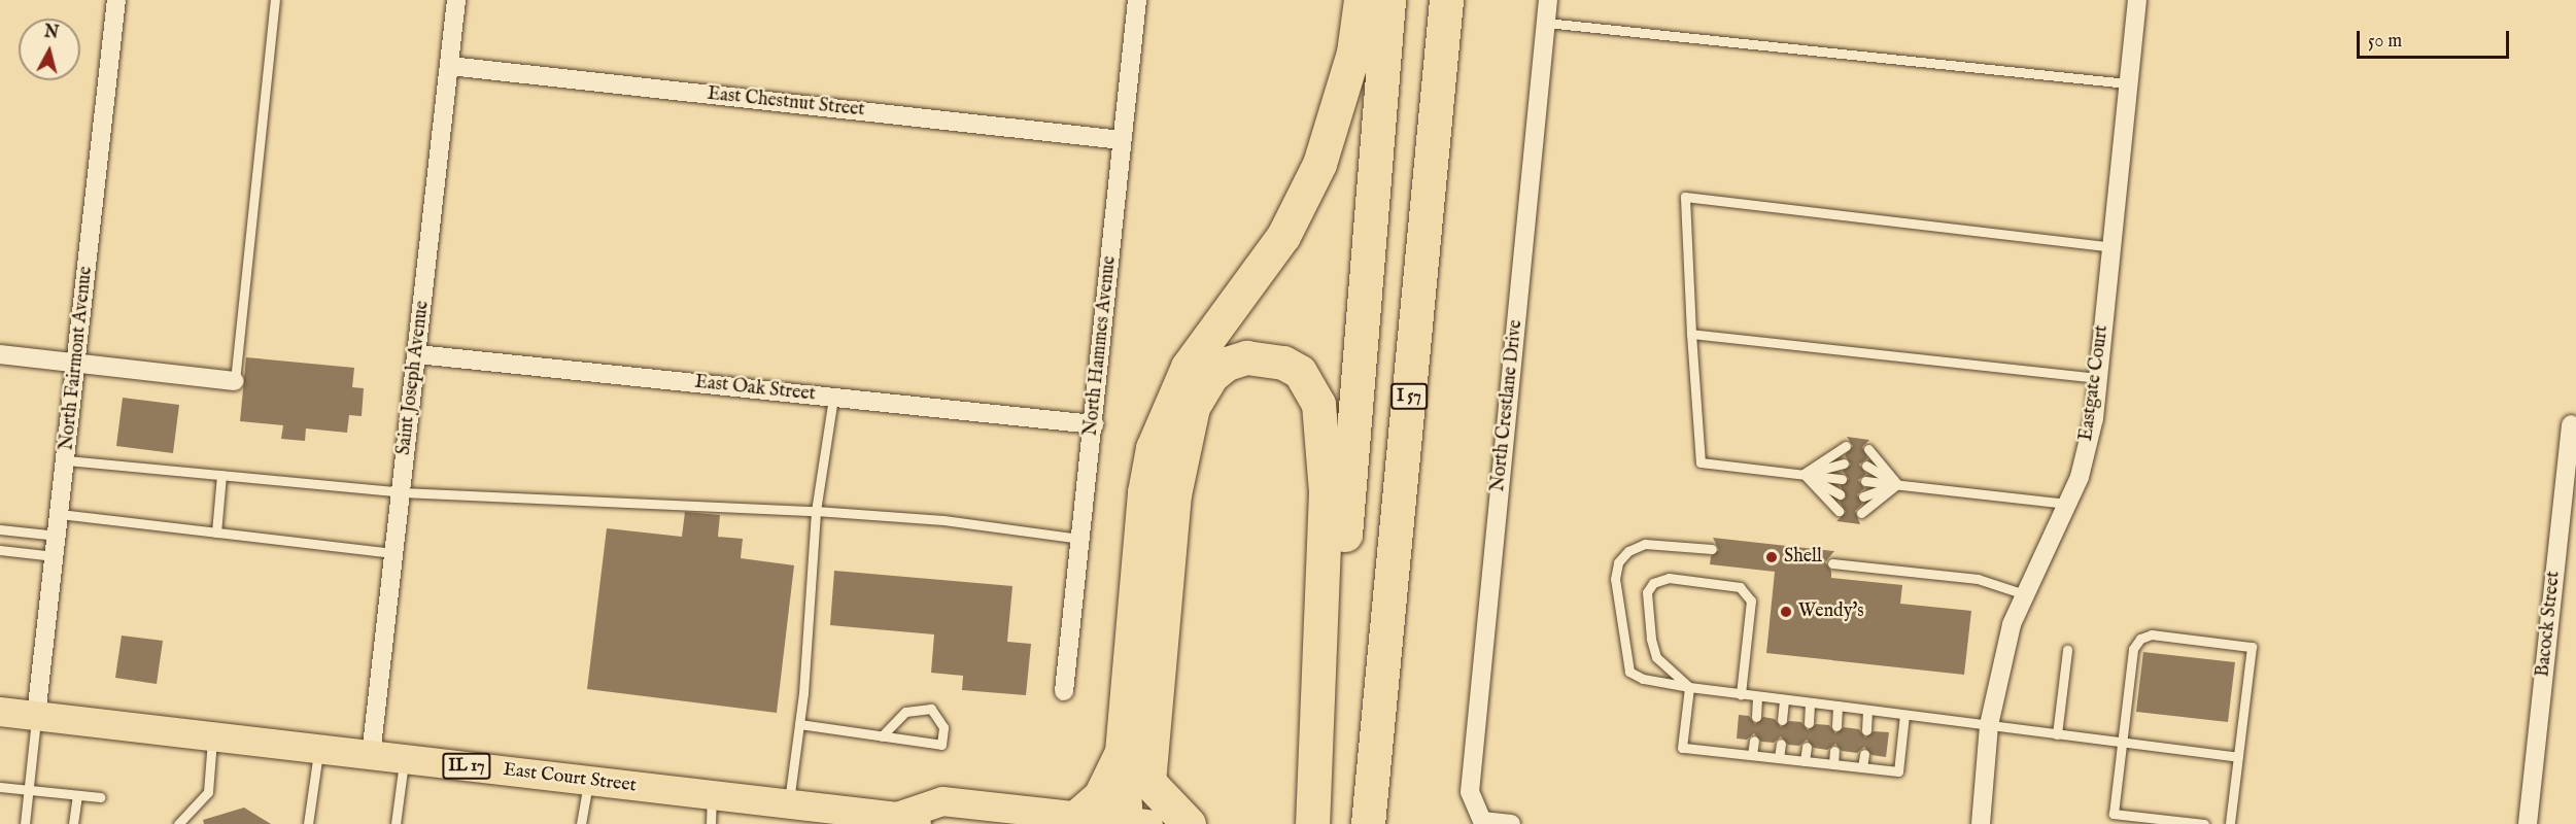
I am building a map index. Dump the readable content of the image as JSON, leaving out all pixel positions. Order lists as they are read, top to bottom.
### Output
{
  "streets": {
    "highway": ["I 57"],
    "main road": ["IL 17", "East Court Street"],
    "street": [
      "East Chestnut Street",
      "North Hammes Avenue",
      "North Fairmont Avenue",
      "Saint Joseph Avenue",
      "Eastgate Court",
      "East Oak Street",
      "North Crestlane Drive",
      "Bacock Street"
    ]
  },
  "crossings": [
    ["East Chestnut Street", "North Hammes Avenue"],
    ["East Chestnut Street", "Saint Joseph Avenue"],
    ["North Hammes Avenue", "East Oak Street"],
    ["North Fairmont Avenue", "East Court Street"],
    ["Saint Joseph Avenue", "East Oak Street"],
    ["Saint Joseph Avenue", "East Court Street"],
    ["IL 17", "East Court Street"]
  ],
  "places": ["Shell", "Wendy's"],
  "scale_bar": "50 m",
  "north": "top"
}
